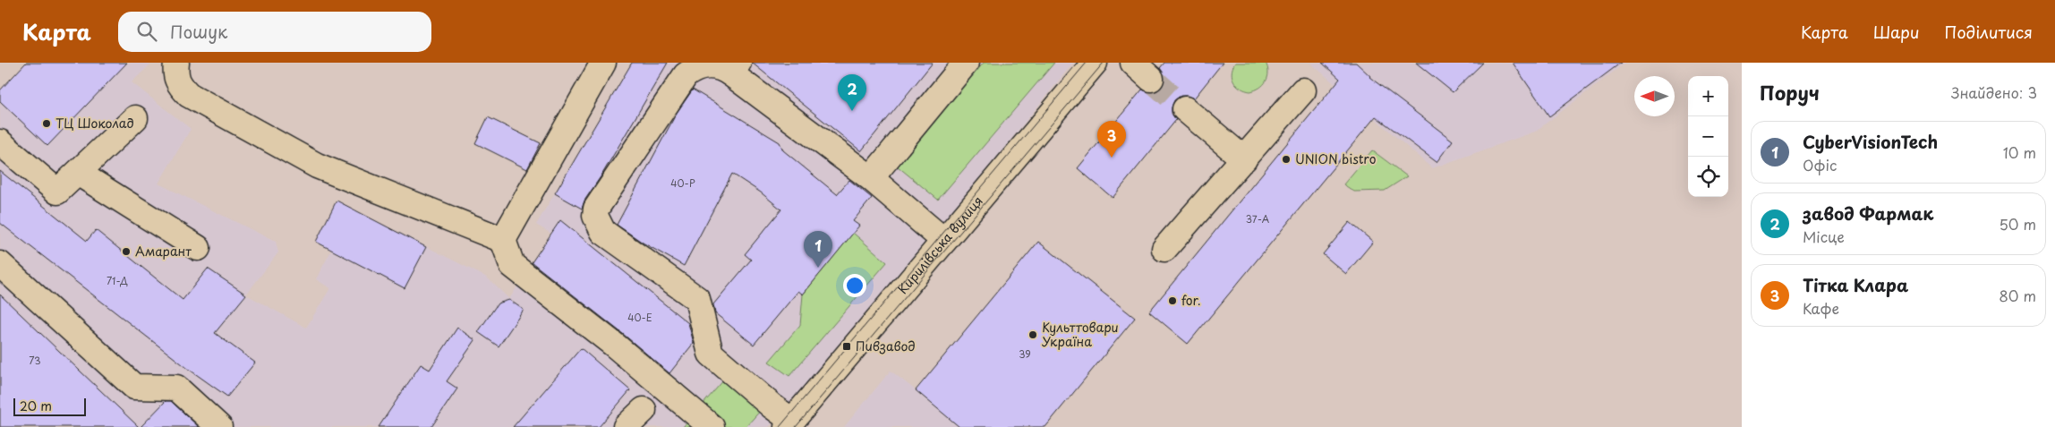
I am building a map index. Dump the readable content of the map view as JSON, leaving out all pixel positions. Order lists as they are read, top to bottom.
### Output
{
  "streets": {
    "street": ["Кирилівська вулиця"]
  },
  "places": {
    "other": [
      "ТЦ Шоколад",
      "UNION bistro",
      "Амарант",
      "for.",
      "Культтовари Україна"
    ],
    "transit": ["Пивзавод"]
  },
  "house_numbers": [
    "40-Р",
    "37-А",
    "71-Д",
    "40-Е",
    "39",
    "73"
  ],
  "scale_bar": "20 m",
  "north": "left",
  "page": {
    "header": "Карта",
    "search": "Пошук",
    "nav": ["Карта", "Шари", "Поділитися"],
    "heading": ["Поруч", "Знайдено: 3"],
    "pins": ["2", "3", "1"],
    "map_buttons": ["+", "−"],
    "list": [
      {
        "mark": "1",
        "name": "CyberVisionTech",
        "note": "Офіс",
        "value": "10 m"
      },
      {
        "mark": "2",
        "name": "завод Фармак",
        "note": "Місце",
        "value": "50 m"
      },
      {
        "mark": "3",
        "name": "Тітка Клара",
        "note": "Кафе",
        "value": "80 m"
      }
    ],
    "scale": "20 m"
  }
}
